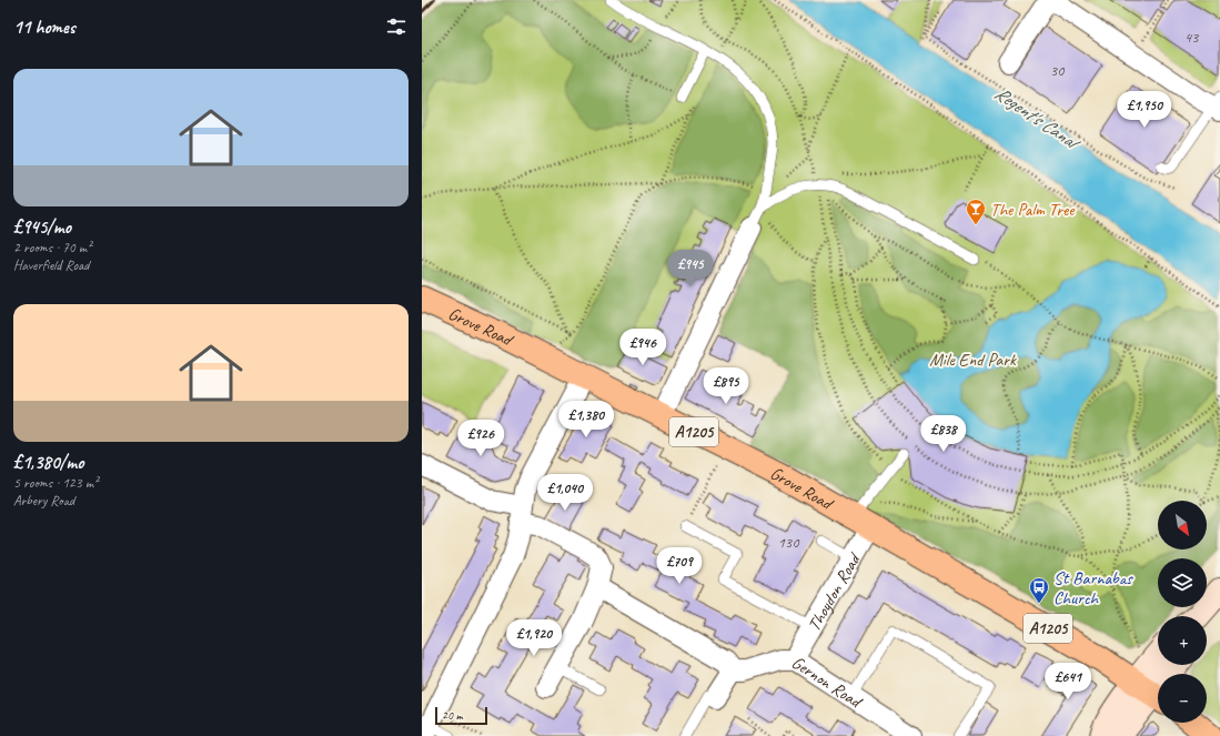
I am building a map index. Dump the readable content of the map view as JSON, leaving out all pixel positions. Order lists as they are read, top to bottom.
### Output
{
  "streets": {
    "main road": ["Grove Road", "A1205"],
    "street": ["Thoydon Road", "Gernon Road"]
  },
  "crossings": [
    ["Grove Road", "Thoydon Road"],
    ["Thoydon Road", "Gernon Road"]
  ],
  "water": ["Regent's Canal"],
  "parks": ["Mile End Park"],
  "places": {
    "bar": ["The Palm Tree"],
    "bus stop": ["St Barnabas Church"]
  },
  "house_numbers": ["43", "30", "130"],
  "scale_bar": "20 m",
  "north": "bottom right",
  "page": {
    "heading": "11 homes",
    "list": [
      {
        "name": "£945/mo",
        "note": "2 rooms · 70 m² · Haverfield Road"
      },
      {
        "name": "£1,380/mo",
        "note": "5 rooms · 123 m² · Arbery Road"
      }
    ],
    "price": [
      "£1,950",
      "£945",
      "£946",
      "£895",
      "£1,380",
      "£838",
      "£926",
      "£1,040",
      "£709",
      "£1,920",
      "£641"
    ],
    "map_buttons": ["+", "−"],
    "scale": "20 m"
  }
}
